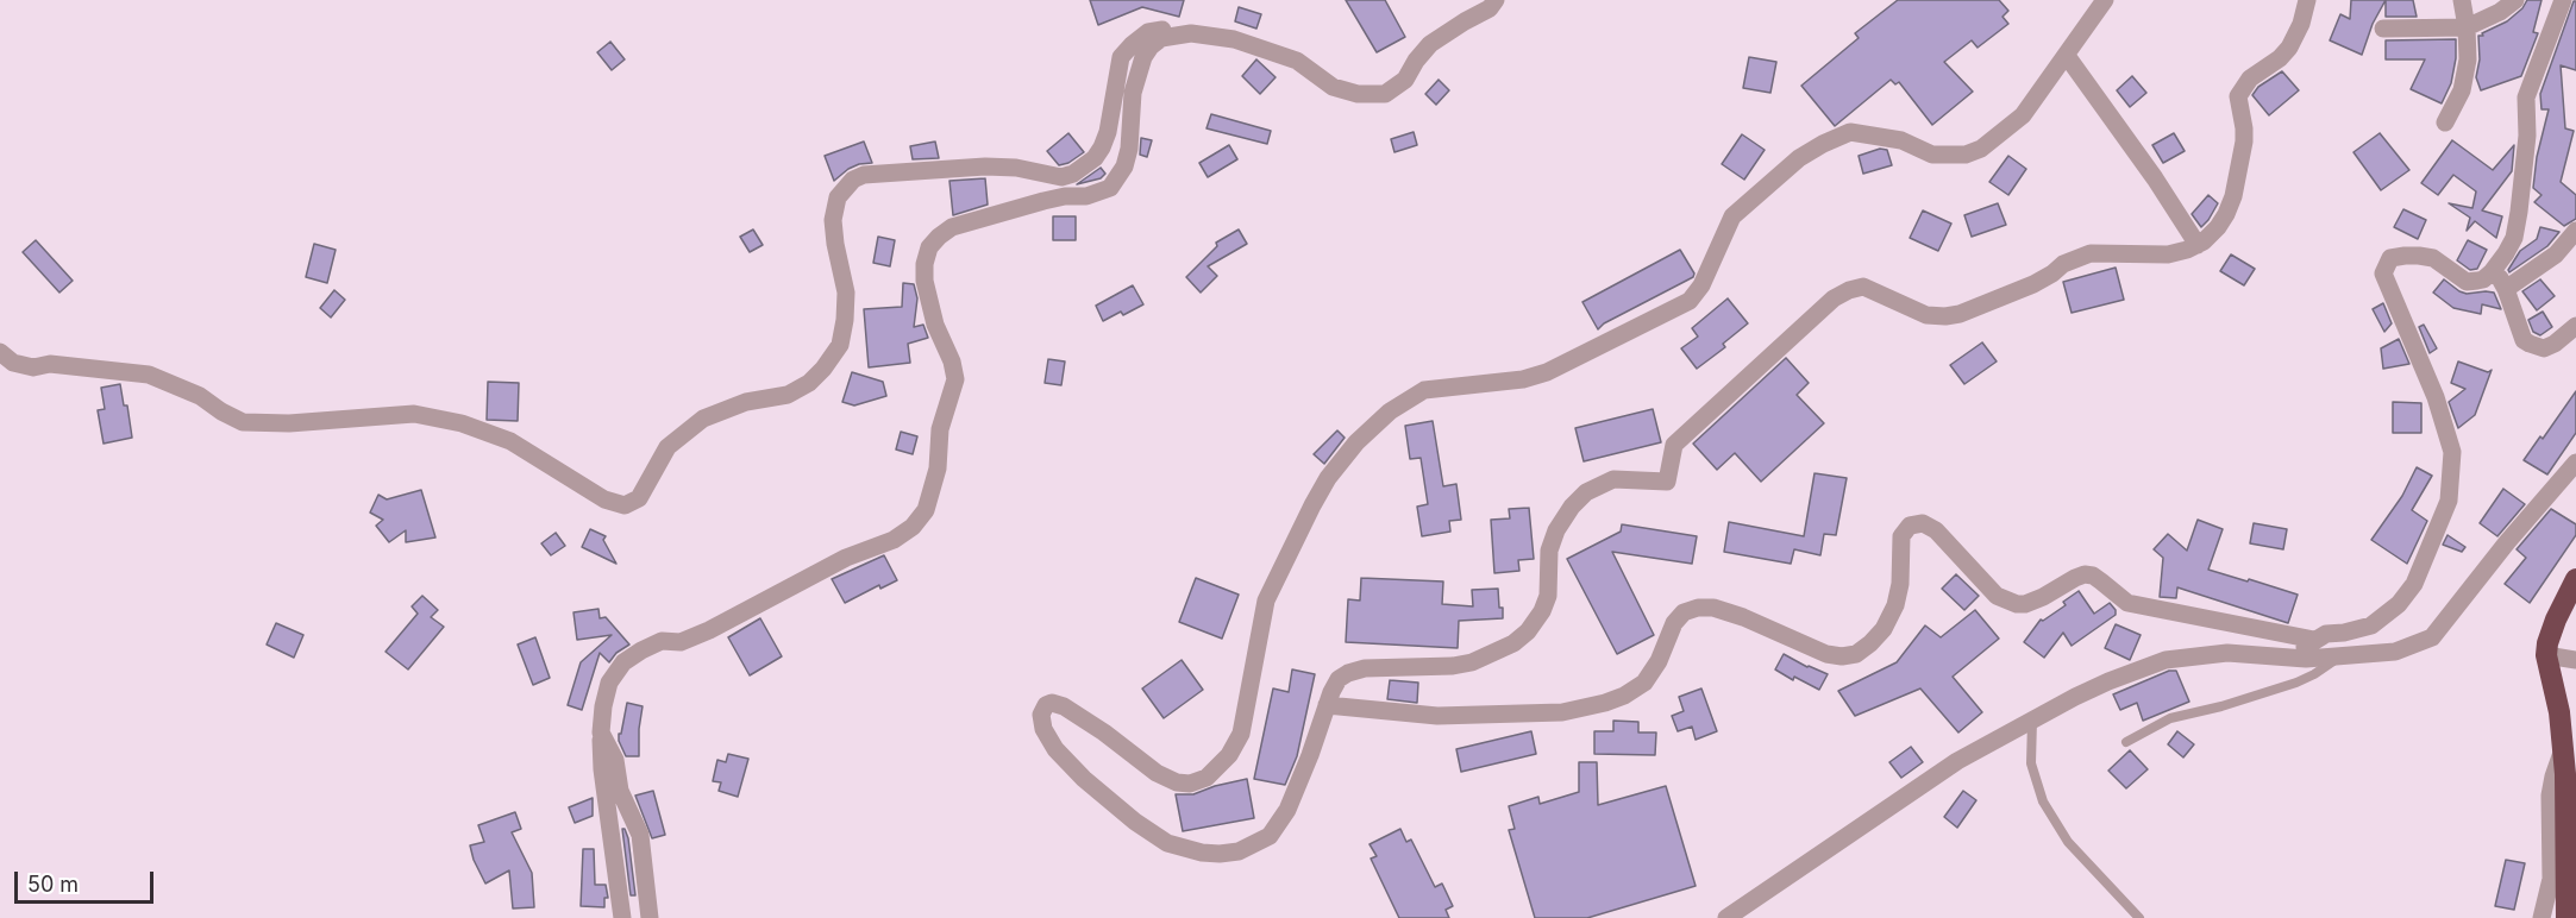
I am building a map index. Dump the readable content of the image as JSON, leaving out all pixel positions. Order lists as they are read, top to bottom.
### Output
{
  "scale_bar": "50 m"
}
